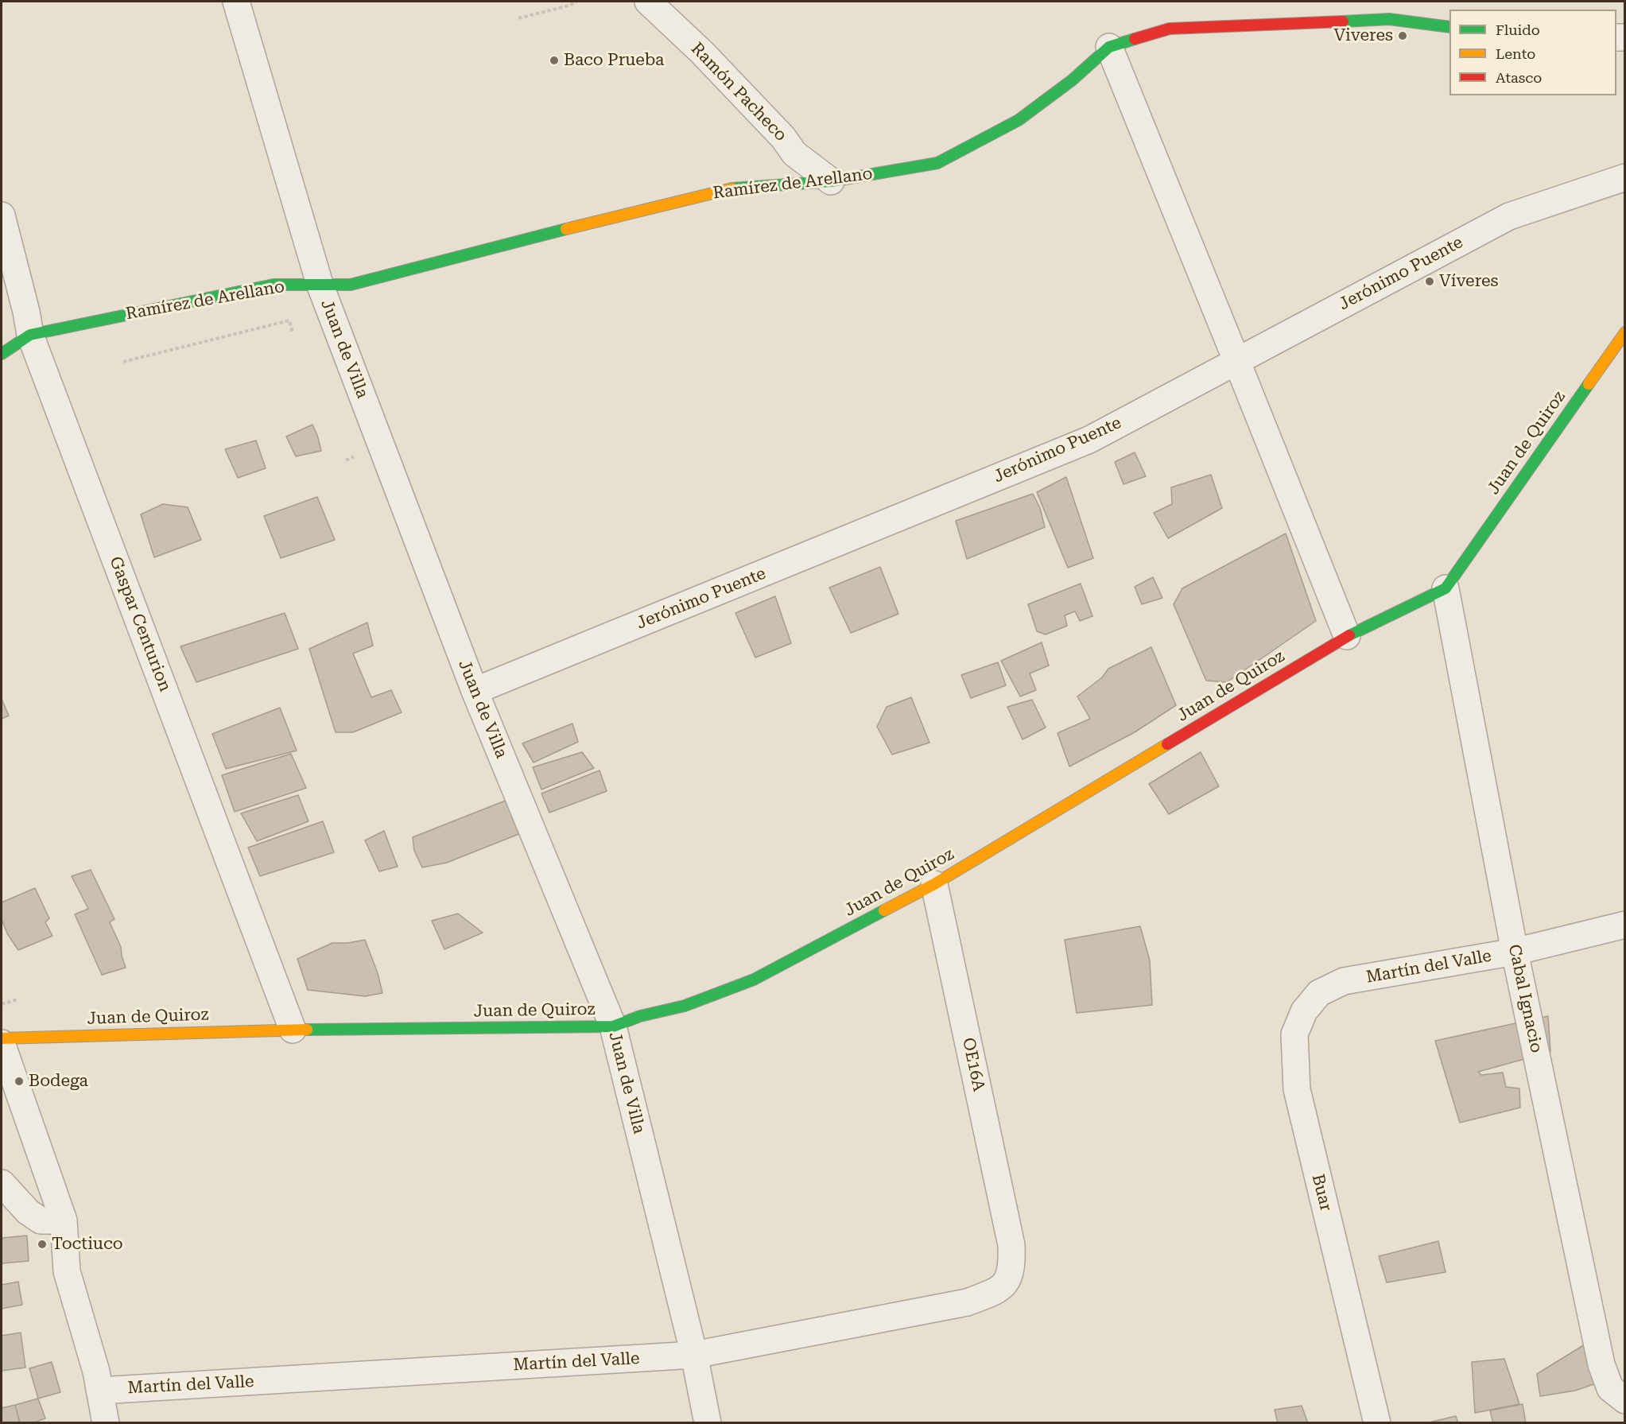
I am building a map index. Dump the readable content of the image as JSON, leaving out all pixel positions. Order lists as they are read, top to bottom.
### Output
{
  "streets": {
    "street": [
      "Ramón Pacheco",
      "Ramírez de Arellano",
      "Jerónimo Puente",
      "Juan de Villa",
      "Juan de Quiroz",
      "Gaspar Centurion",
      "Martín del Valle",
      "Cabal Ignacio",
      "OE16A",
      "Buar"
    ]
  },
  "crossings": [
    ["Ramón Pacheco", "Ramírez de Arellano"],
    ["Ramírez de Arellano", "Juan de Villa"],
    ["Ramírez de Arellano", "Gaspar Centurion"],
    ["Jerónimo Puente", "Juan de Villa"],
    ["Juan de Villa", "Juan de Quiroz"],
    ["Juan de Villa", "Martín del Valle"],
    ["Juan de Quiroz", "Gaspar Centurion"],
    ["Juan de Quiroz", "Cabal Ignacio"],
    ["Juan de Quiroz", "OE16A"],
    ["Martín del Valle", "Cabal Ignacio"],
    ["Martín del Valle", "OE16A"],
    ["Martín del Valle", "Buar"]
  ],
  "places": [
    "Viveres",
    "Baco Prueba",
    "Víveres",
    "Bodega",
    "Toctiuco"
  ],
  "legend": ["Fluido", "Lento", "Atasco"]
}
